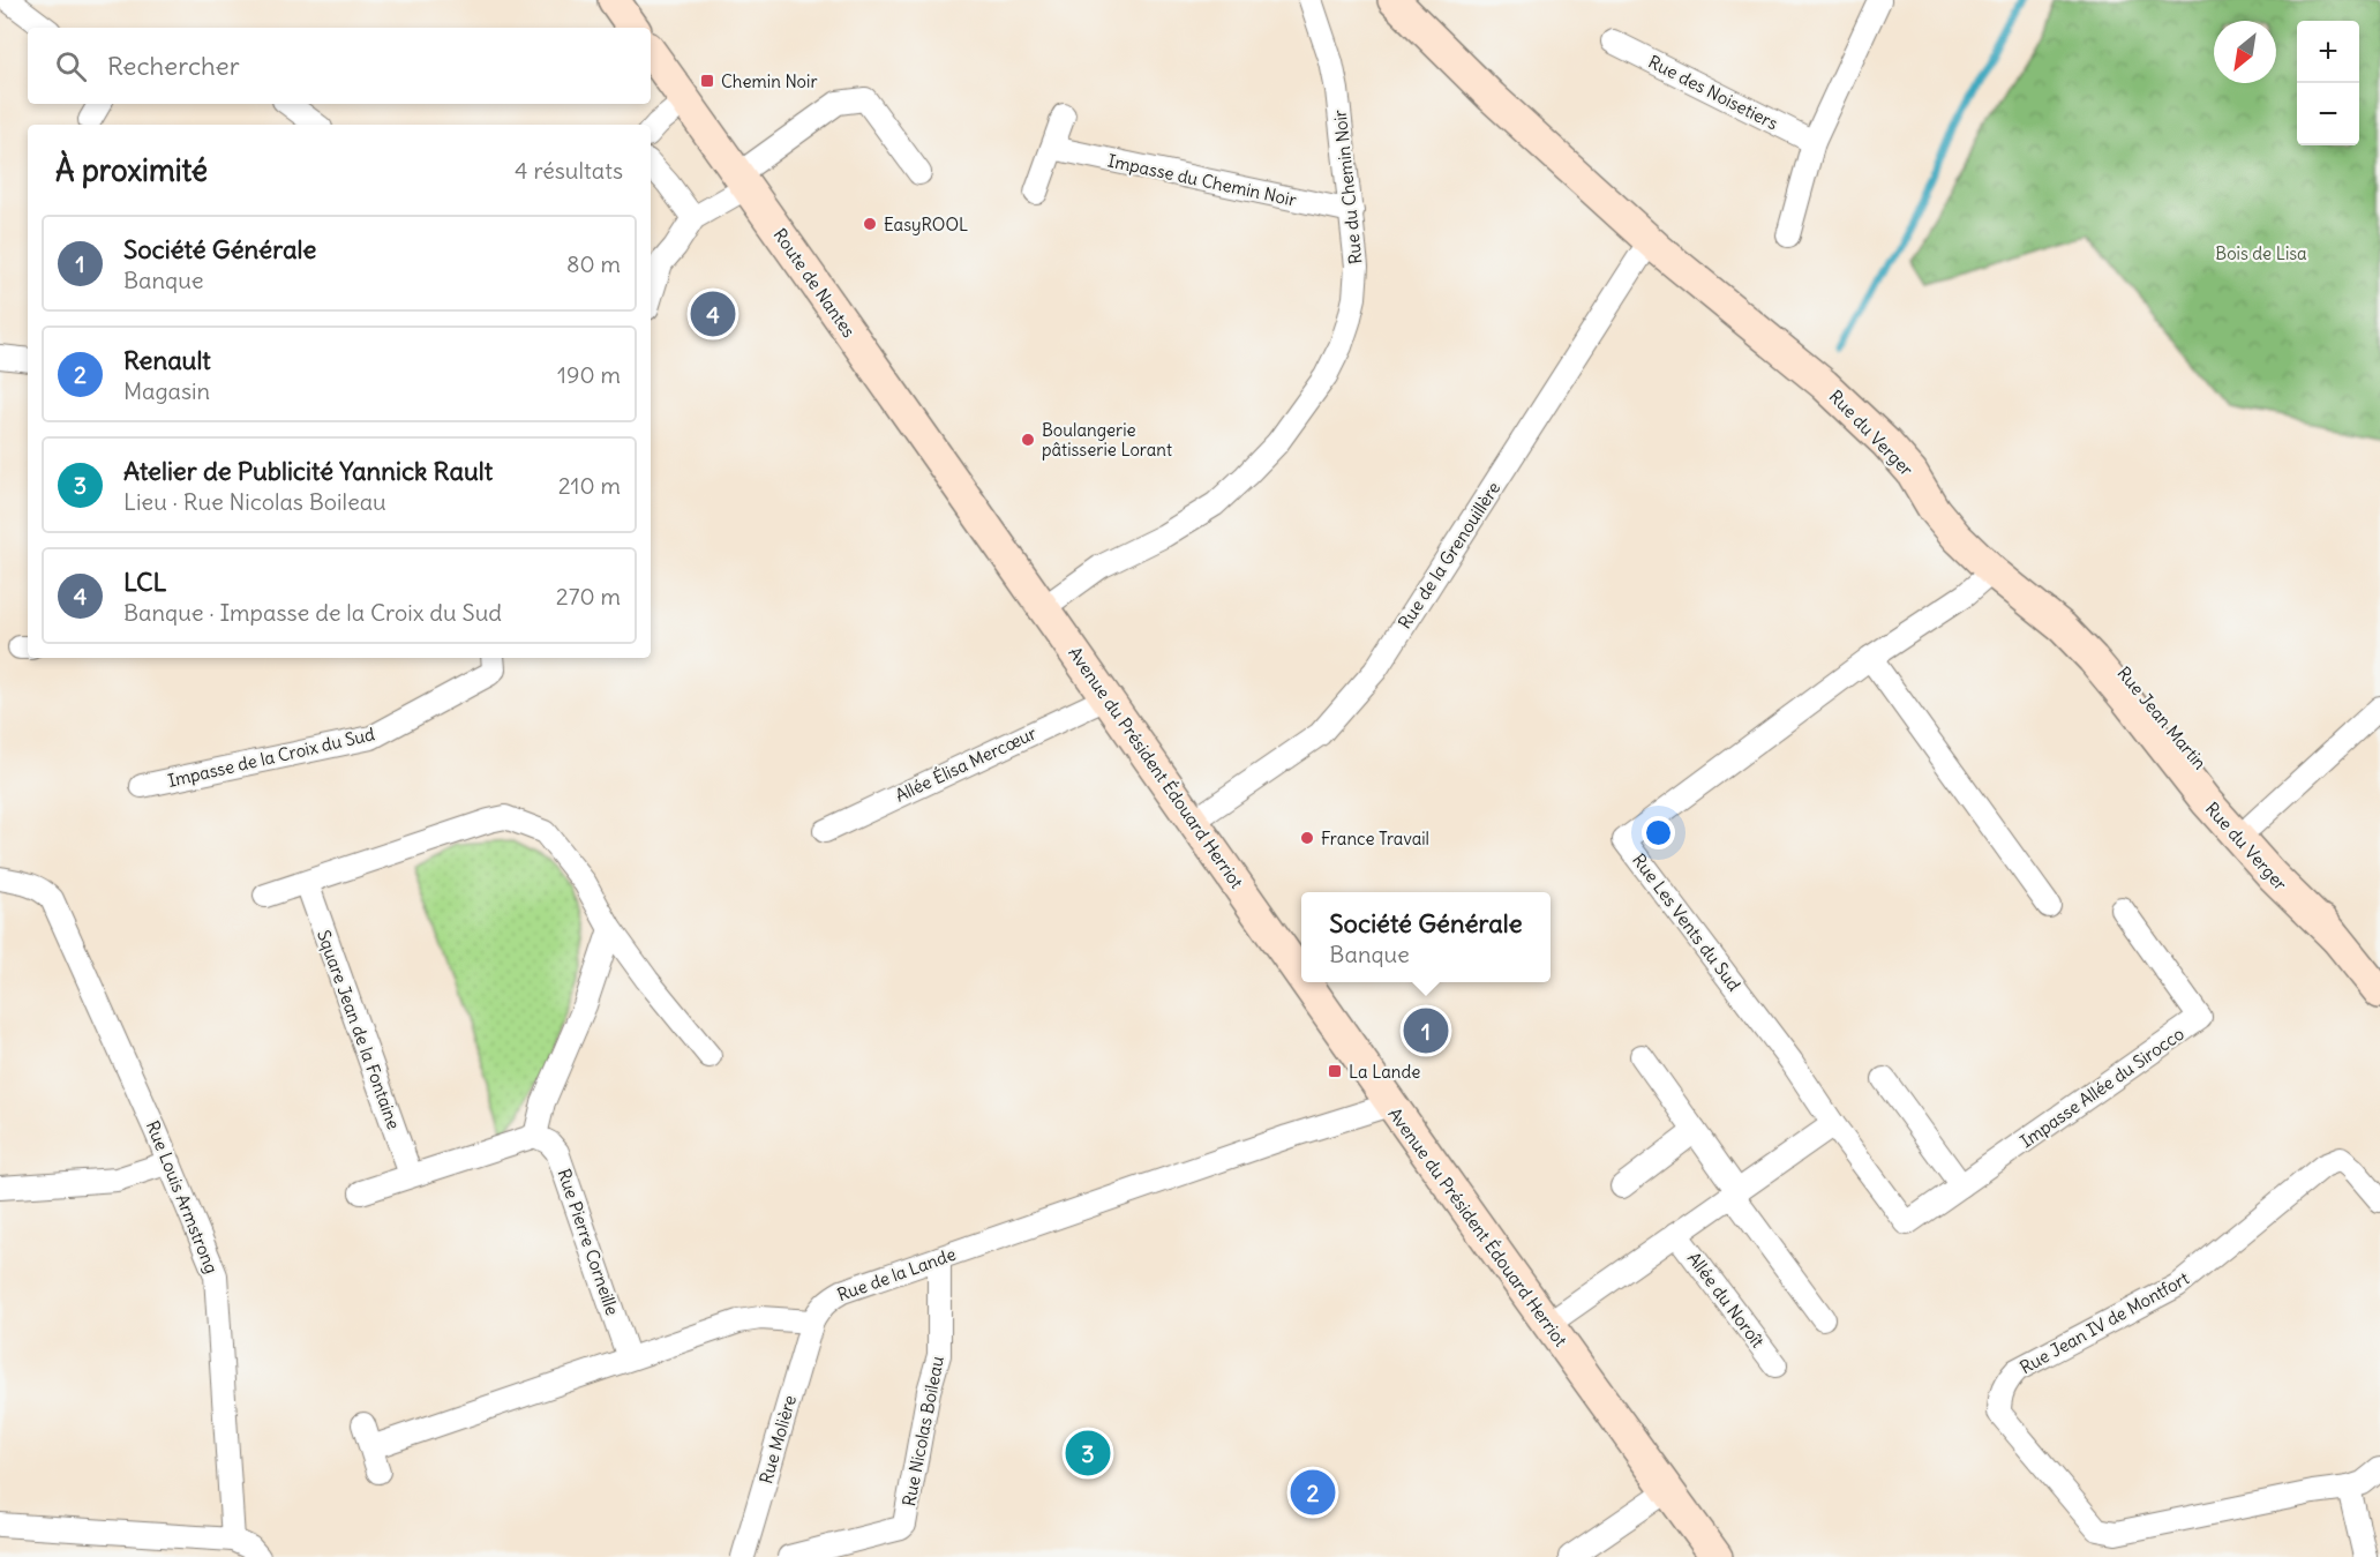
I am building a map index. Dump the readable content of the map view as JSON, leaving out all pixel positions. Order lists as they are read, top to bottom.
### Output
{
  "streets": {
    "main road": [
      "Route de Nantes",
      "Rue du Verger",
      "Rue Jean Martin",
      "Avenue du Président Édouard Herriot"
    ],
    "street": [
      "Rue des Noisetiers",
      "Impasse du Chemin Noir",
      "Rue du Chemin Noir",
      "Rue de la Grenouillère",
      "Impasse de la Croix du Sud",
      "Allée Élisa Mercœur",
      "Rue Les Vents du Sud",
      "Square Jean de la Fontaine",
      "Impasse Allée du Sirocco",
      "Rue Louis Armstrong",
      "Rue Pierre Corneille",
      "Rue de la Lande",
      "Allée du Noroît",
      "Rue Jean IV de Montfort",
      "Rue Nicolas Boileau",
      "Rue Molière"
    ]
  },
  "crossings": [
    ["Impasse du Chemin Noir", "Rue du Chemin Noir"],
    ["Rue du Chemin Noir", "Avenue du Président Édouard Herriot"],
    ["Route de Nantes", "Avenue du Président Édouard Herriot"],
    ["Rue du Verger", "Rue de la Grenouillère"],
    ["Rue du Verger", "Rue Jean Martin"],
    ["Rue du Verger", "Rue Les Vents du Sud"],
    ["Rue de la Grenouillère", "Avenue du Président Édouard Herriot"],
    ["Allée Élisa Mercœur", "Avenue du Président Édouard Herriot"],
    ["Avenue du Président Édouard Herriot", "Rue de la Lande"],
    ["Rue Les Vents du Sud", "Impasse Allée du Sirocco"],
    ["Rue de la Lande", "Rue Nicolas Boileau"],
    ["Rue de la Lande", "Rue Molière"]
  ],
  "parks": ["Bois de Lisa"],
  "places": {
    "transit": ["Chemin Noir", "La Lande"],
    "other": ["EasyROOL", "Boulangerie pâtisserie Lorant", "France Travail"]
  },
  "north": "bottom left",
  "page": {
    "map_buttons": ["+", "−"],
    "search": "Rechercher",
    "heading": ["À proximité", "4 résultats"],
    "list": [
      {
        "mark": "1",
        "name": "Société Générale",
        "note": "Banque",
        "value": "80 m"
      },
      {
        "mark": "2",
        "name": "Renault",
        "note": "Magasin",
        "value": "190 m"
      },
      {
        "mark": "3",
        "name": "Atelier de Publicité Yannick Rault",
        "note": "Lieu · Rue Nicolas Boileau",
        "value": "210 m"
      },
      {
        "mark": "4",
        "name": "LCL",
        "note": "Banque · Impasse de la Croix du Sud",
        "value": "270 m"
      }
    ],
    "pins": [
      "4",
      "1",
      "3",
      "2"
    ],
    "popup": ["Société Générale", "Banque"]
  }
}
